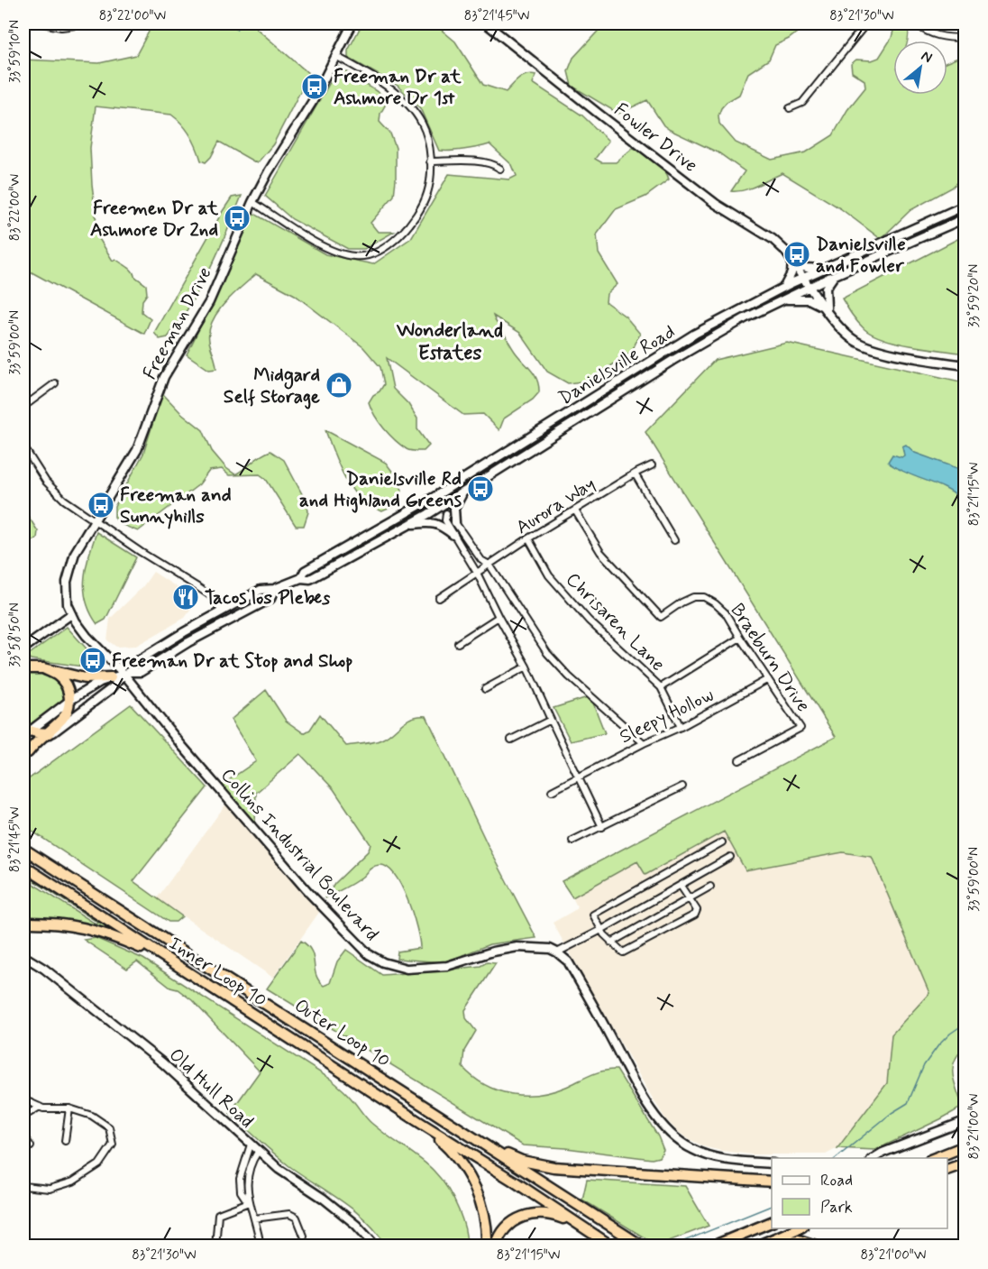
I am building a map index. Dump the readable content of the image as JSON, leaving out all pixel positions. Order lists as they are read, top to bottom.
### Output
{
  "streets": {
    "highway": ["Inner Loop 10", "Outer Loop 10"],
    "main road": [
      "Fowler Drive",
      "Freeman Drive",
      "Danielsville Road",
      "Collins Industrial Boulevard",
      "Old Hull Road"
    ],
    "street": [
      "Aurora Way",
      "Chrisaren Lane",
      "Braeburn Drive",
      "Sleepy Hollow"
    ]
  },
  "crossings": [
    ["Fowler Drive", "Danielsville Road"],
    ["Freeman Drive", "Danielsville Road"],
    ["Freeman Drive", "Collins Industrial Boulevard"],
    ["Danielsville Road", "Collins Industrial Boulevard"],
    ["Aurora Way", "Chrisaren Lane"],
    ["Aurora Way", "Braeburn Drive"],
    ["Chrisaren Lane", "Sleepy Hollow"],
    ["Braeburn Drive", "Sleepy Hollow"]
  ],
  "districts": ["Wonderland Estates"],
  "places": {
    "bus stop": [
      "Freeman Dr at Ashmore Dr 1st",
      "Freemen Dr at Ashmore Dr 2nd",
      "Danielsville and Fowler",
      "Danielsville Rd and Highland Greens",
      "Freeman and Sunnyhills",
      "Freeman Dr at Stop and Shop"
    ],
    "shop": ["Midgard Self Storage"],
    "restaurant": ["Tacos los Plebes"]
  },
  "legend": ["Road", "Park"],
  "north": "top right",
  "coordinates": [
    "83°22'00\"W",
    "83°21'45\"W",
    "83°21'30\"W",
    "33°59'10\"N",
    "33°59'20\"N",
    "33°59'00\"N",
    "83°21'15\"W",
    "33°58'50\"N",
    "83°21'00\"W"
  ]
}
